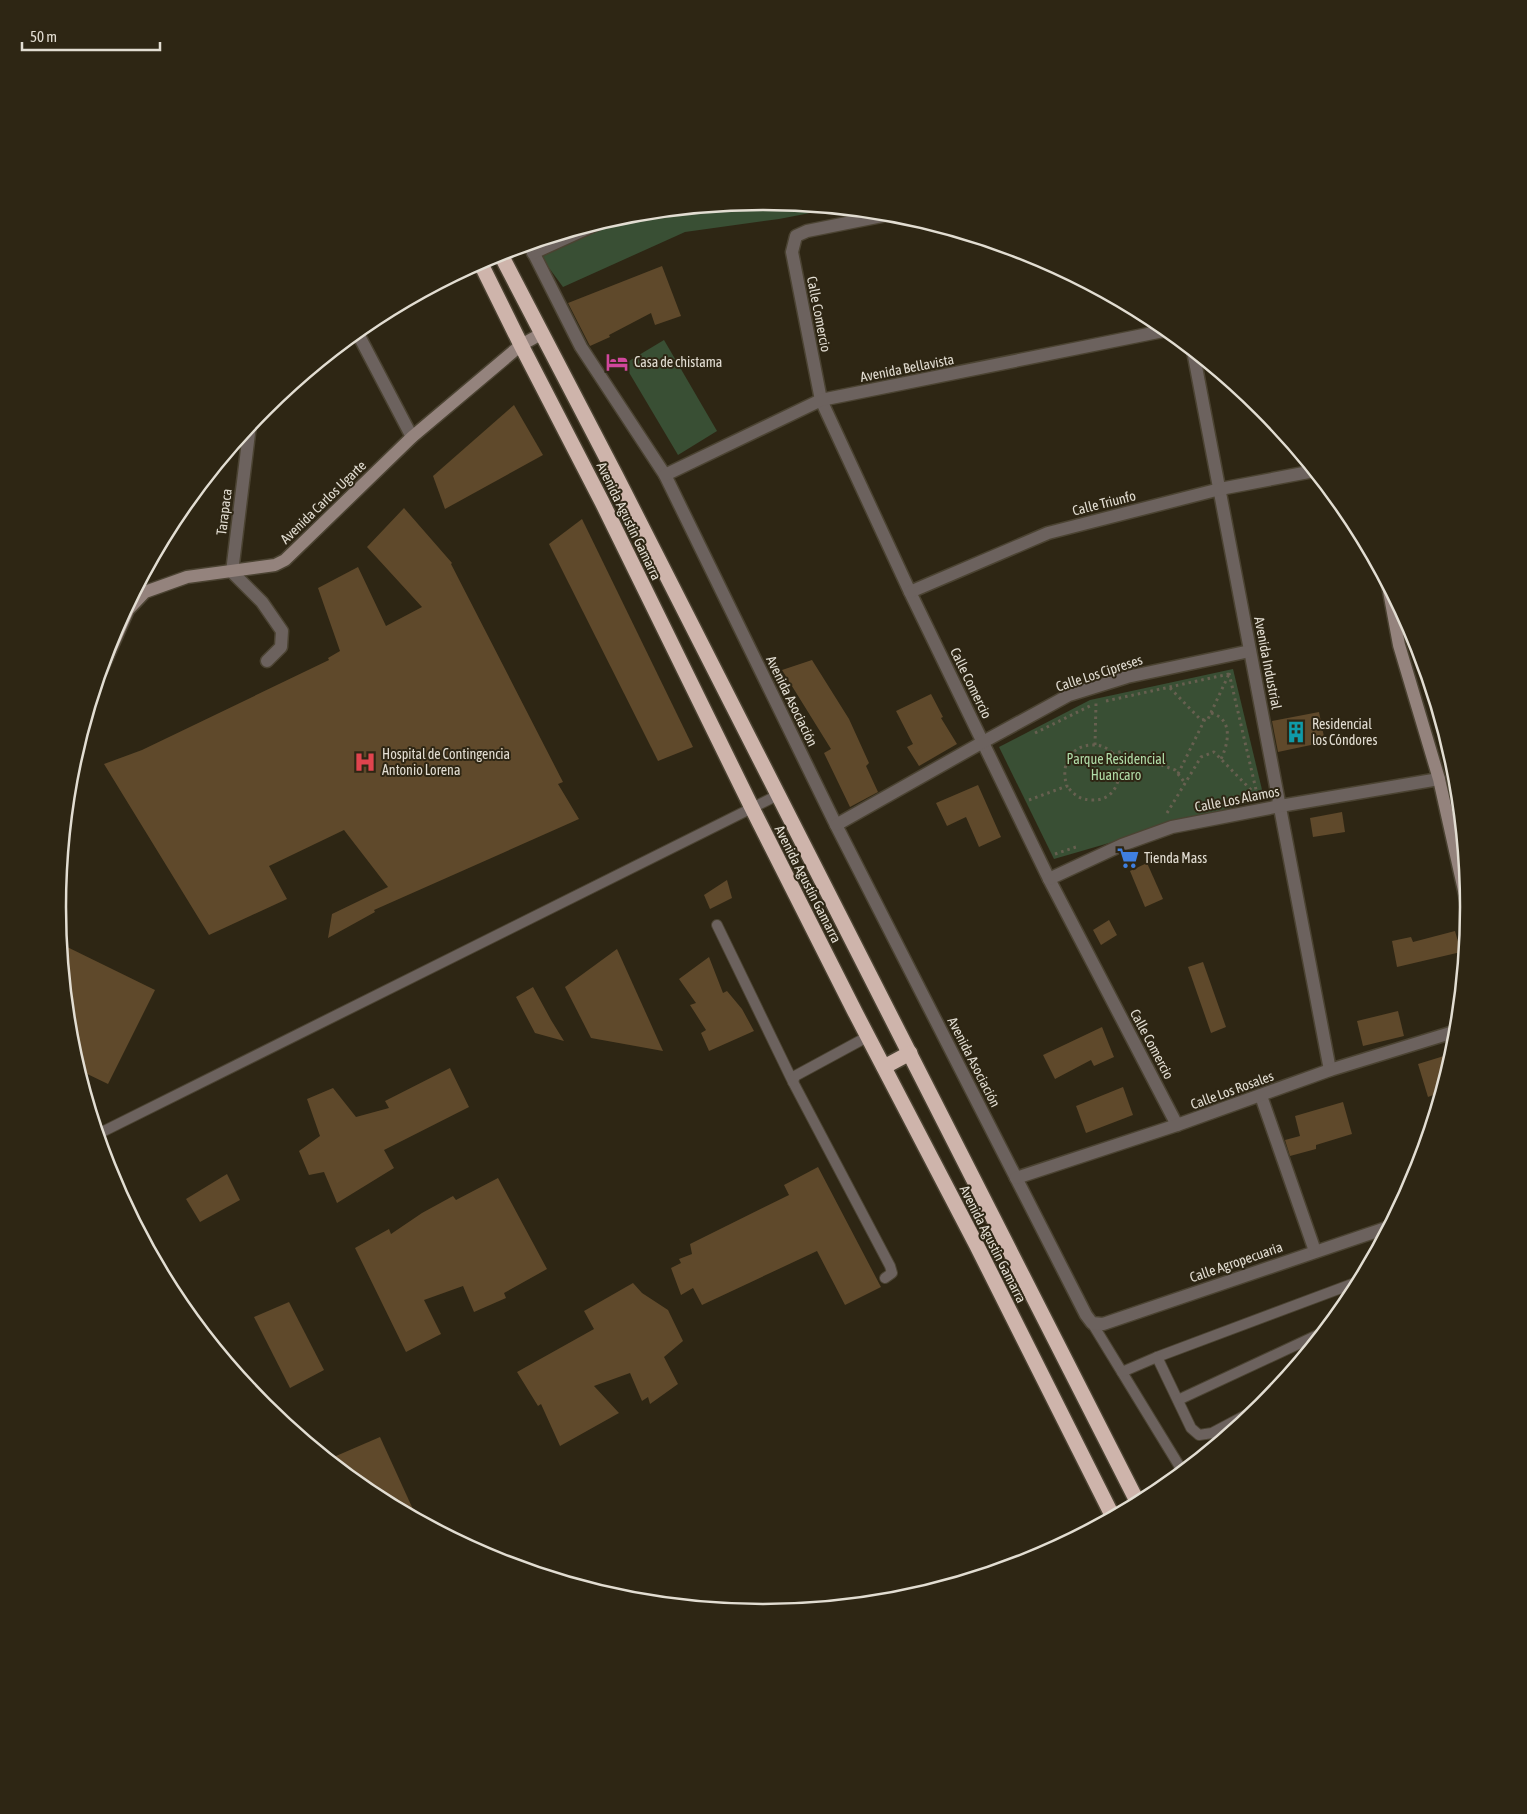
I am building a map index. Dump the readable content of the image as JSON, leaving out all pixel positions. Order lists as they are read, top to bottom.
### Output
{
  "streets": {
    "highway": ["Avenida Agustín Gamarra"],
    "street": [
      "Calle Comercio",
      "Avenida Bellavista",
      "Avenida Carlos Ugarte",
      "Calle Triunfo",
      "Tarapaca",
      "Avenida Industrial",
      "Calle Los Cipreses",
      "Avenida Asociación",
      "Calle Los Alamos",
      "Calle Los Rosales",
      "Calle Agropecuaria"
    ]
  },
  "crossings": [
    ["Calle Comercio", "Avenida Bellavista"],
    ["Calle Comercio", "Calle Triunfo"],
    ["Calle Comercio", "Calle Los Cipreses"],
    ["Calle Comercio", "Calle Los Alamos"],
    ["Calle Comercio", "Calle Los Rosales"],
    ["Avenida Bellavista", "Avenida Asociación"],
    ["Avenida Carlos Ugarte", "Tarapaca"],
    ["Avenida Carlos Ugarte", "Avenida Agustín Gamarra"],
    ["Calle Triunfo", "Avenida Industrial"],
    ["Avenida Industrial", "Calle Los Cipreses"],
    ["Avenida Industrial", "Calle Los Alamos"],
    ["Avenida Industrial", "Calle Los Rosales"],
    ["Calle Los Cipreses", "Avenida Asociación"],
    ["Avenida Asociación", "Calle Los Rosales"],
    ["Avenida Asociación", "Calle Agropecuaria"]
  ],
  "parks": ["Parque Residencial Huancaro"],
  "places": {
    "hotel": ["Casa de chistama"],
    "building": ["Residencial los Cóndores"],
    "hospital": ["Hospital de Contingencia Antonio Lorena"],
    "supermarket": ["Tienda Mass"]
  },
  "scale_bar": "50 m"
}
